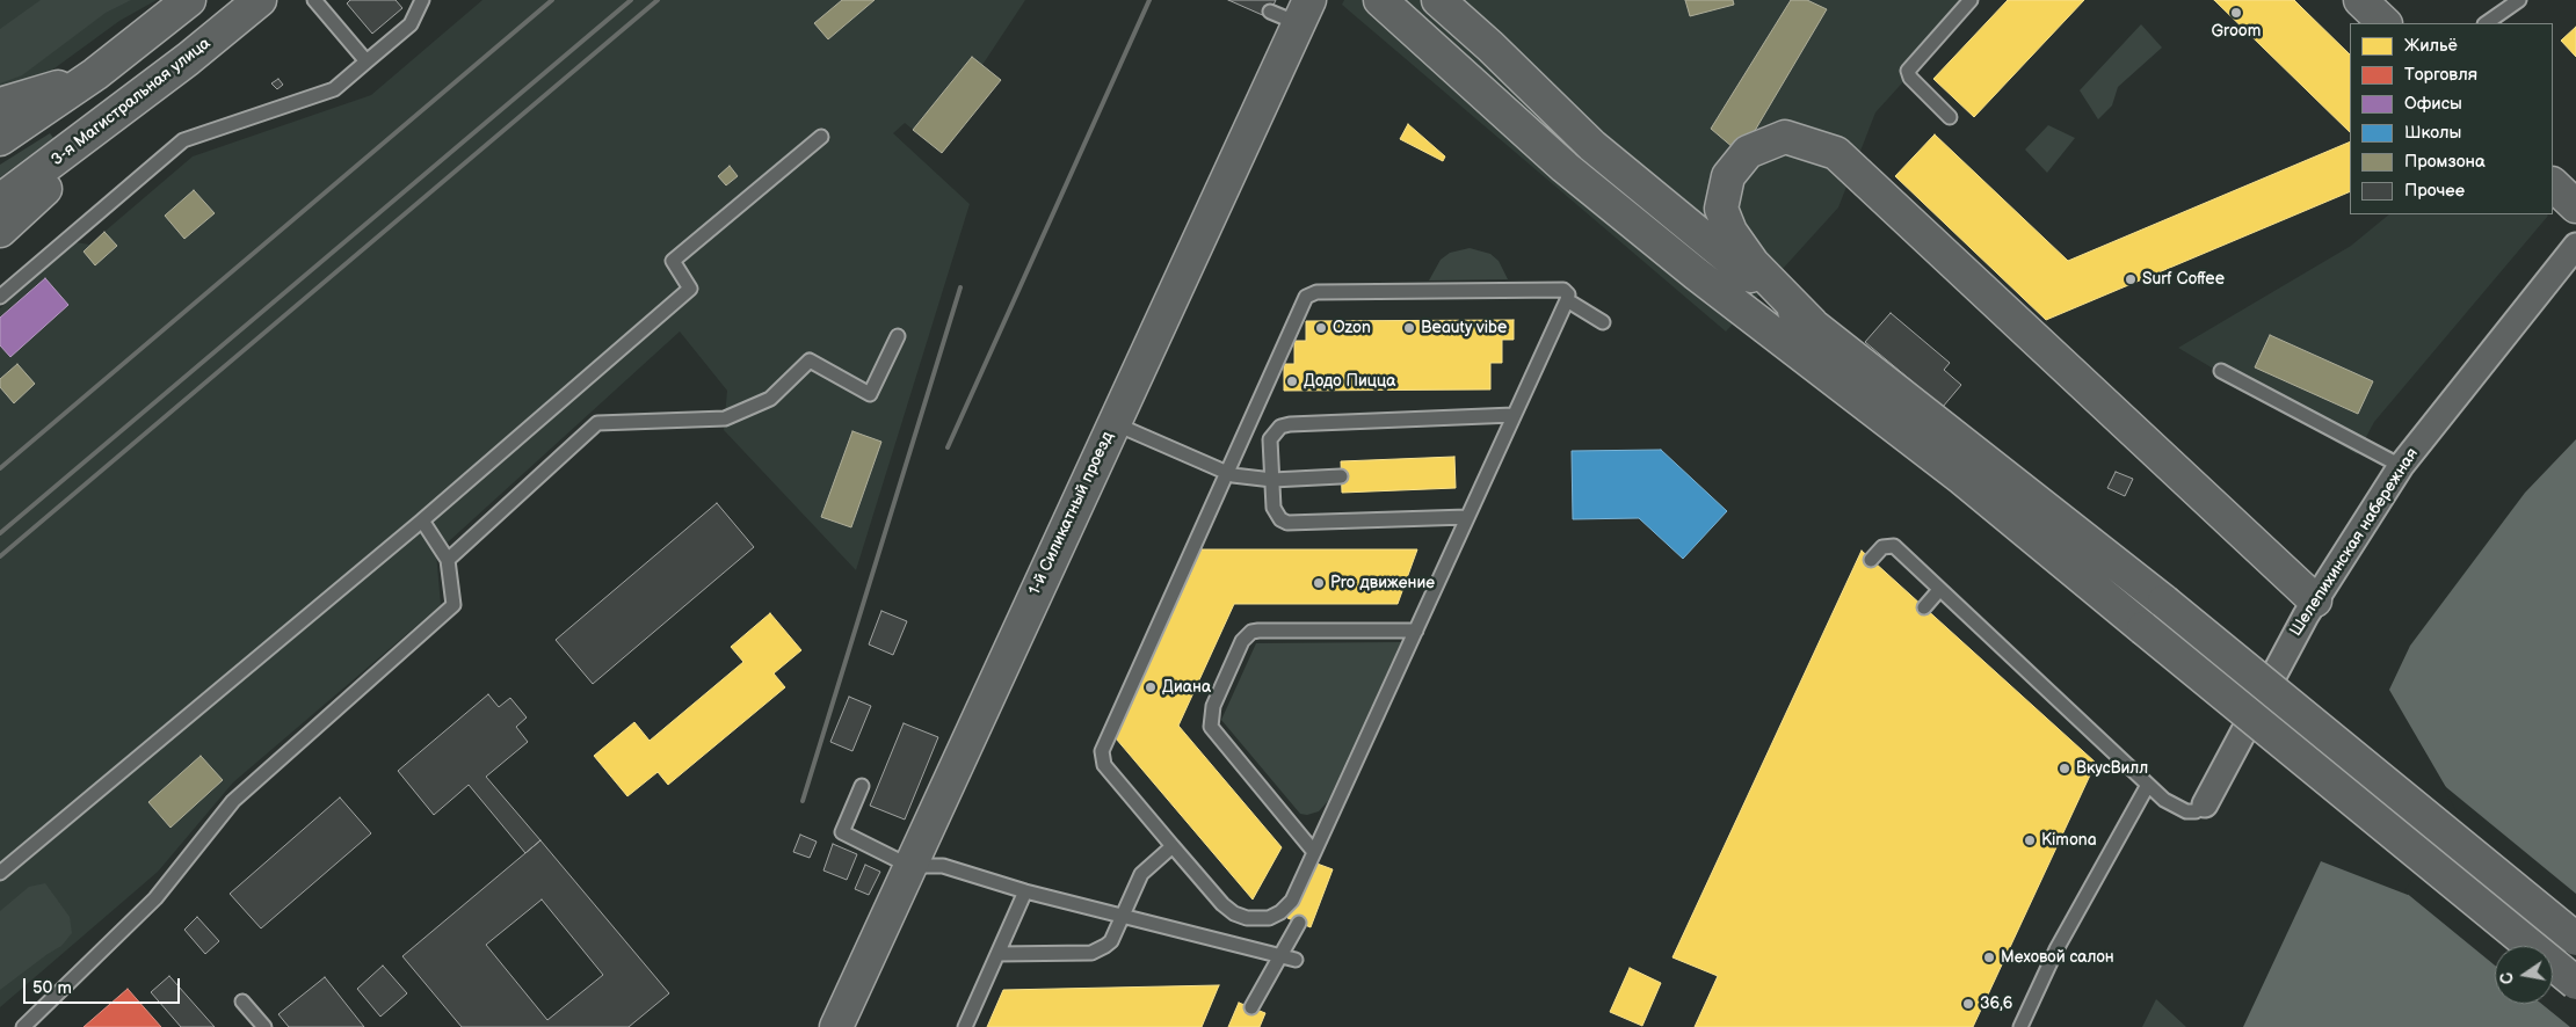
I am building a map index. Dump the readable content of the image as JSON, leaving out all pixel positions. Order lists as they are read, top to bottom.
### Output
{
  "streets": {
    "street": ["3-я Магистральная улица", "1-й Силикатный проезд", "Шелепихинская набережная"]
  },
  "places": [
    "Groom",
    "Surf Coffee",
    "Ozon",
    "Beauty vibe",
    "Додо Пицца",
    "Pro движение",
    "Диана",
    "ВкусВилл",
    "Kimona",
    "Меховой салон",
    "36,6"
  ],
  "legend": [
    "Жильё",
    "Торговля",
    "Офисы",
    "Школы",
    "Промзона",
    "Прочее"
  ],
  "scale_bar": "50 m",
  "north": "left"
}
